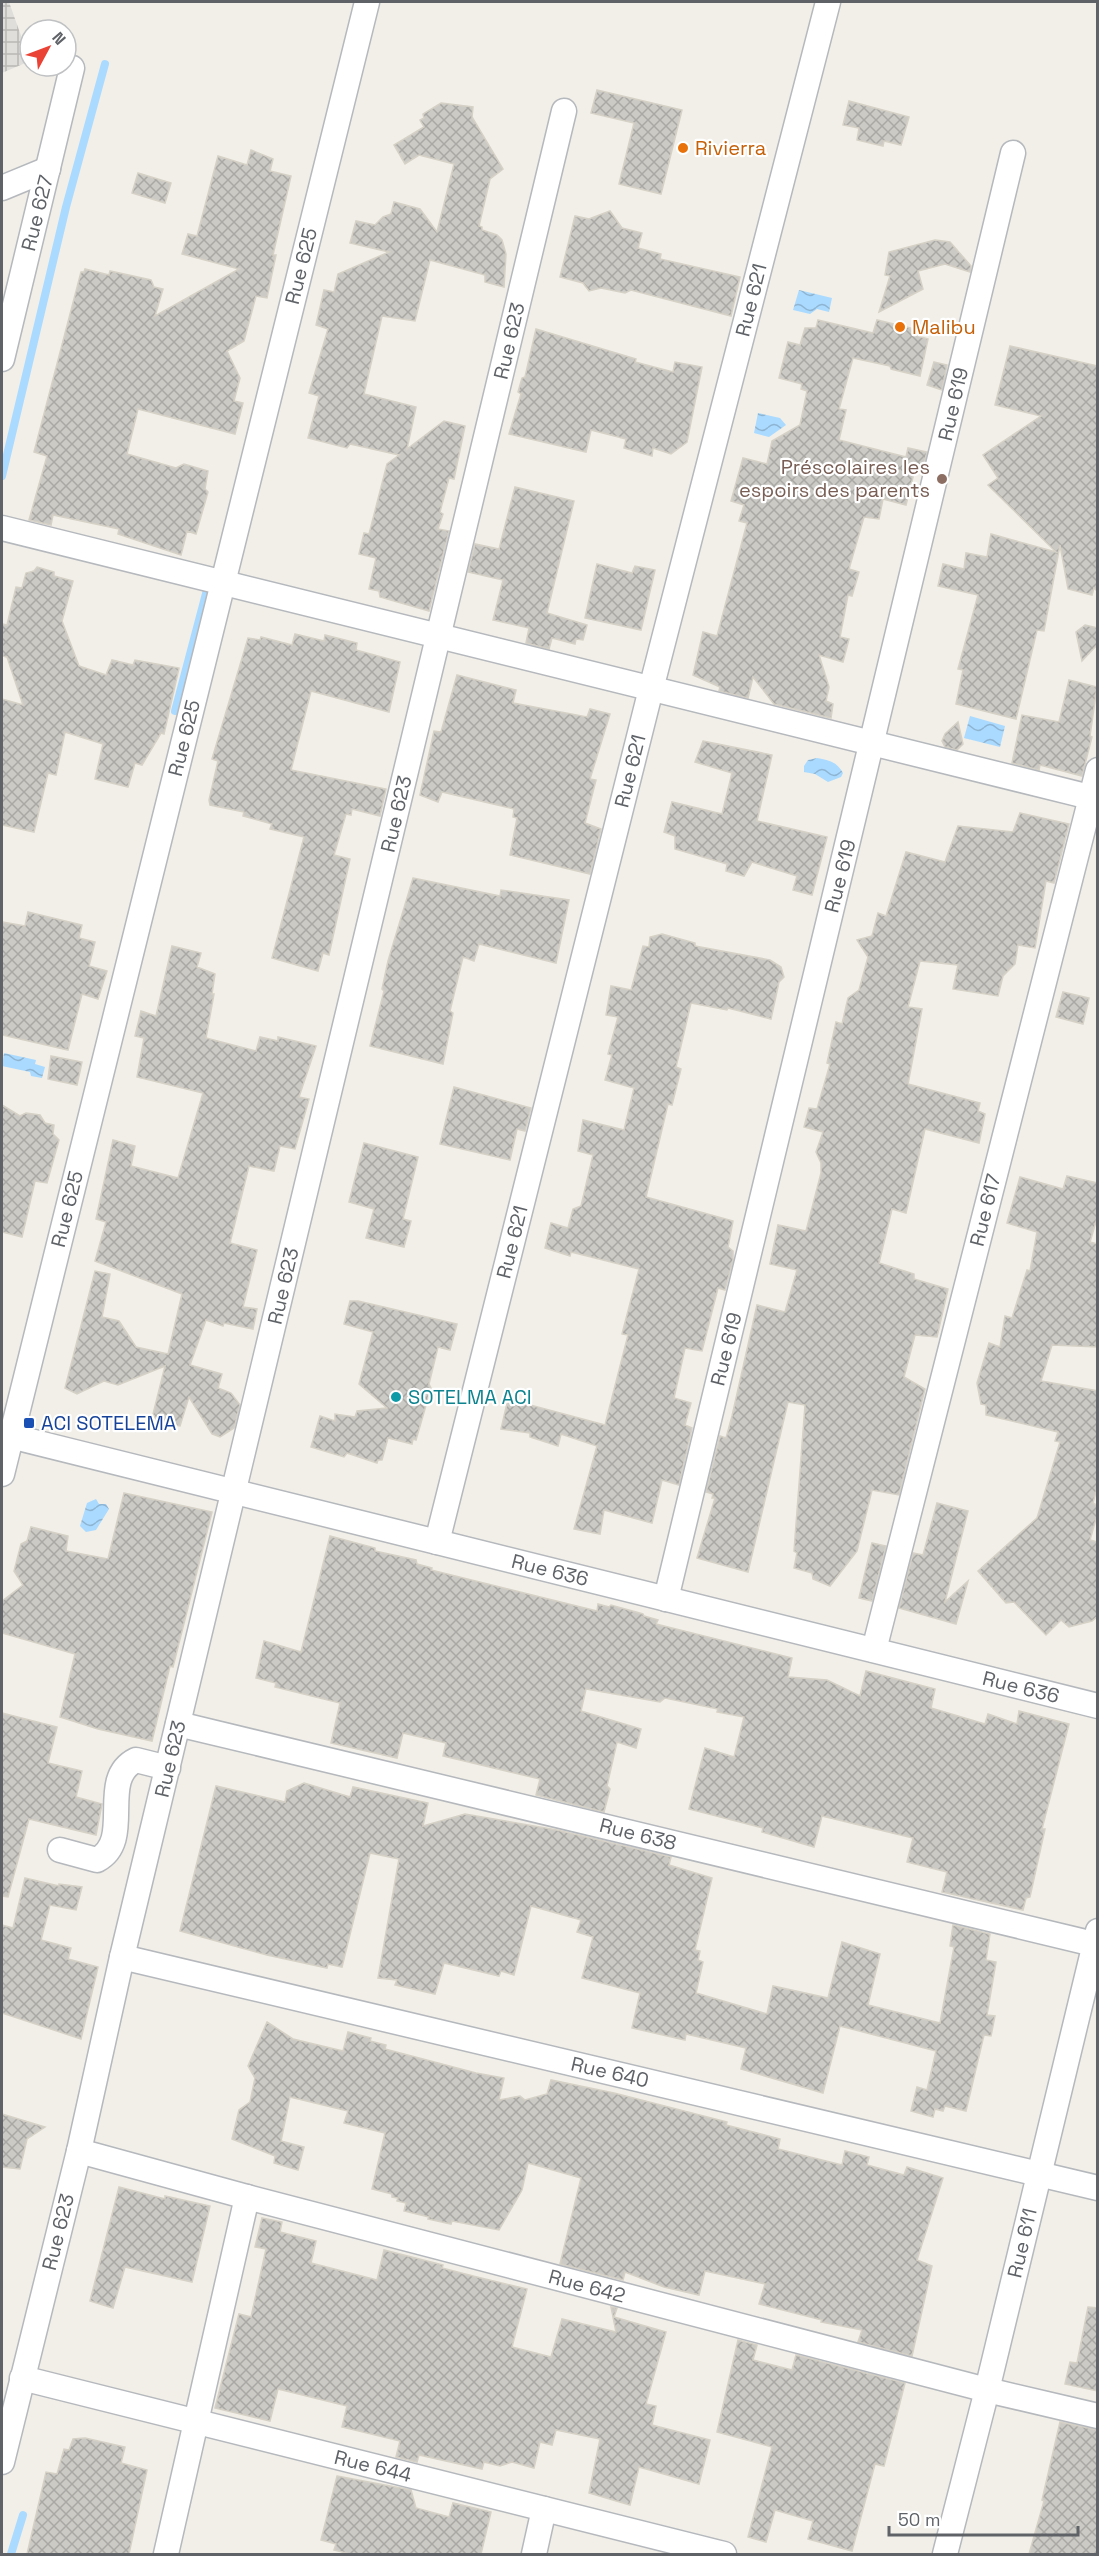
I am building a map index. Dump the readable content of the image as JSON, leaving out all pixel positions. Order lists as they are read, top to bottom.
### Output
{
  "streets": {
    "street": [
      "Rue 627",
      "Rue 625",
      "Rue 621",
      "Rue 623",
      "Rue 619",
      "Rue 617",
      "Rue 636",
      "Rue 638",
      "Rue 640",
      "Rue 611",
      "Rue 642",
      "Rue 644"
    ]
  },
  "crossings": [
    ["Rue 625", "Rue 636"],
    ["Rue 621", "Rue 636"],
    ["Rue 623", "Rue 636"],
    ["Rue 623", "Rue 638"],
    ["Rue 623", "Rue 640"],
    ["Rue 623", "Rue 642"],
    ["Rue 623", "Rue 644"],
    ["Rue 619", "Rue 636"],
    ["Rue 617", "Rue 636"],
    ["Rue 638", "Rue 611"],
    ["Rue 640", "Rue 611"],
    ["Rue 611", "Rue 642"]
  ],
  "places": {
    "other": [
      "Rivierra",
      "Malibu",
      "Préscolaires les espoirs des parents",
      "SOTELMA ACI"
    ],
    "transit": ["ACI SOTELEMA"]
  },
  "scale_bar": "50 m",
  "north": "top right"
}
